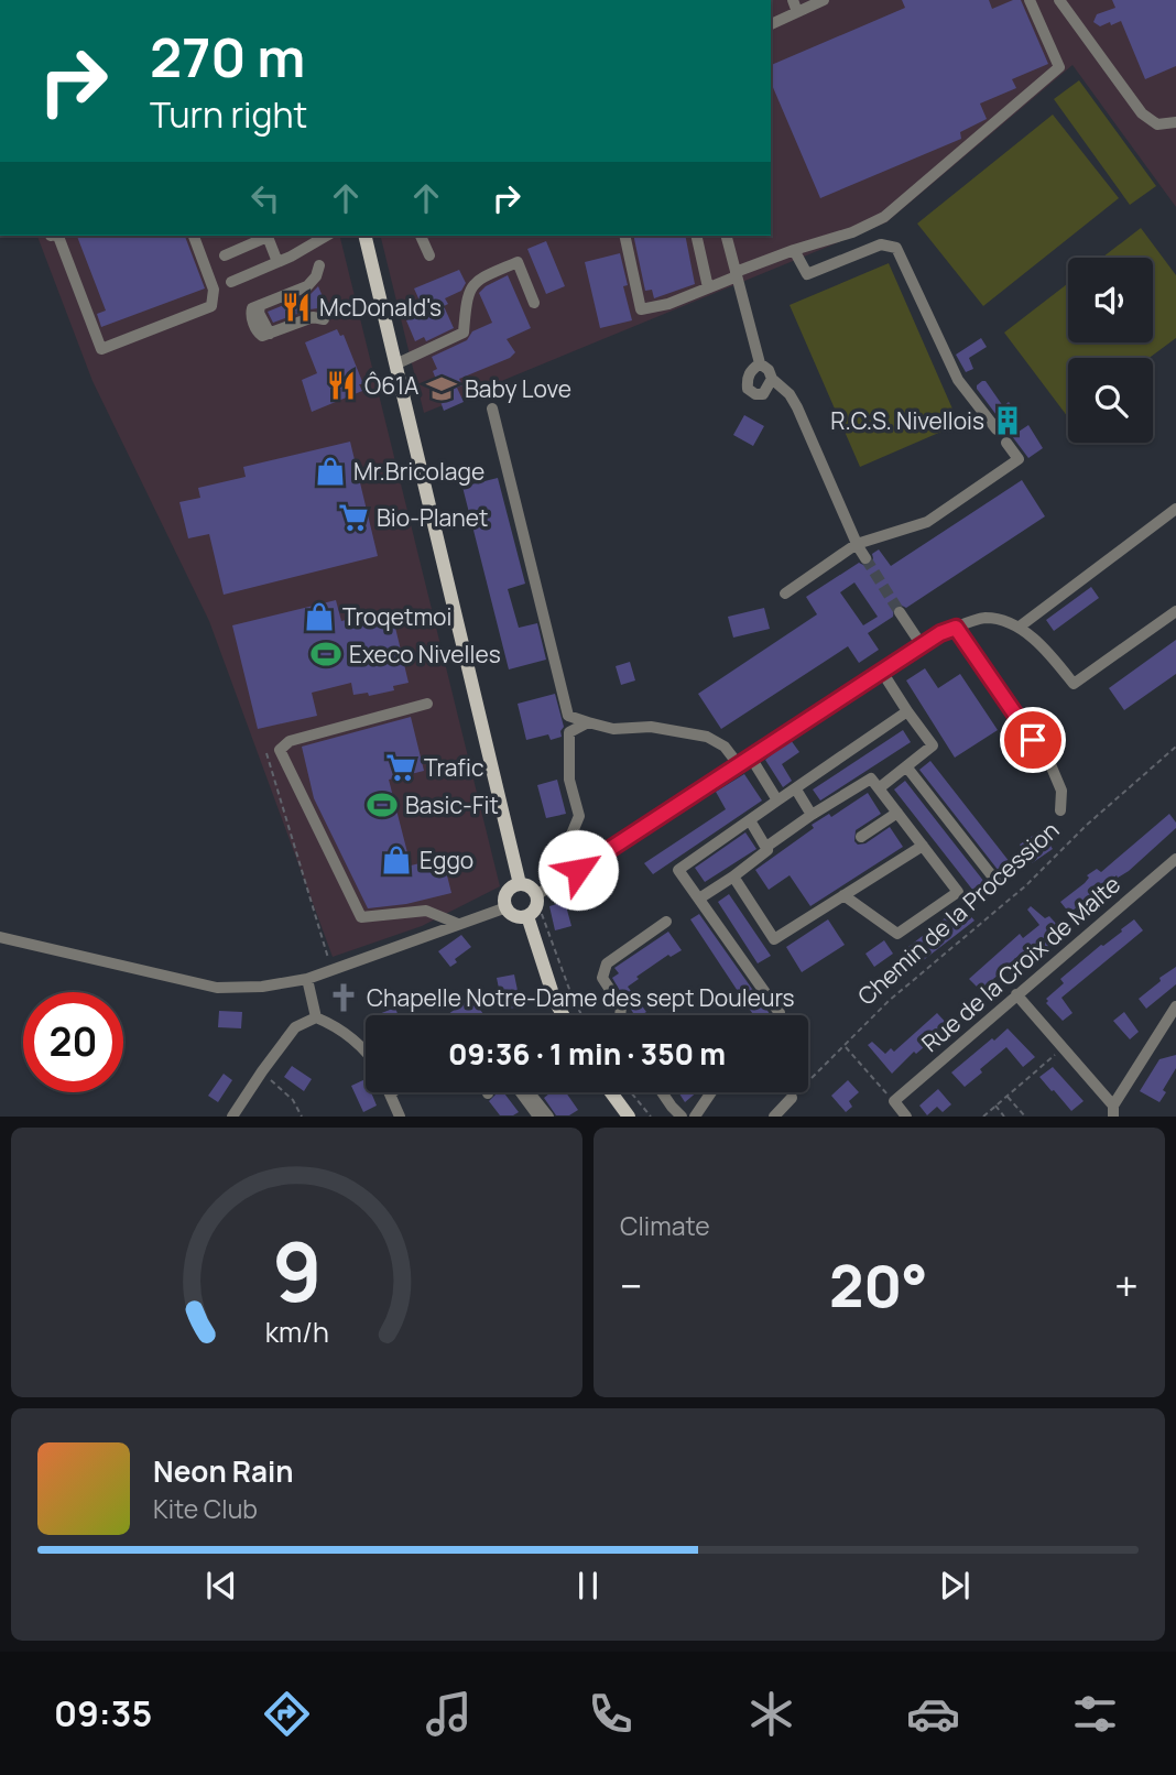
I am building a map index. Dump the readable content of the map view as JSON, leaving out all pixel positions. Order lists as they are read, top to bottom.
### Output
{
  "streets": {
    "street": ["Rue de la Croix de Malte"],
    "path": ["Chemin de la Procession"]
  },
  "places": {
    "restaurant": ["McDonald's", "Ô61A"],
    "school or university": ["Baby Love"],
    "building": ["R.C.S. Nivellois"],
    "shop": ["Mr.Bricolage", "Troqetmoi", "Eggo"],
    "supermarket": ["Bio-Planet", "Trafic"],
    "sports": ["Execo Nivelles", "Basic-Fit"],
    "church": ["Chapelle Notre-Dame des sept Douleurs"]
  },
  "page": {
    "turn": ["270 m", "Turn right"],
    "limit": "20",
    "trip": "09:36 · 1 min · 350 m",
    "tile": "Climate",
    "heat": ["−", "20°", "+"],
    "song": ["Neon Rain", "Kite Club"],
    "tabs": "09:35",
    "gauge": ["9", "km/h"]
  }
}
